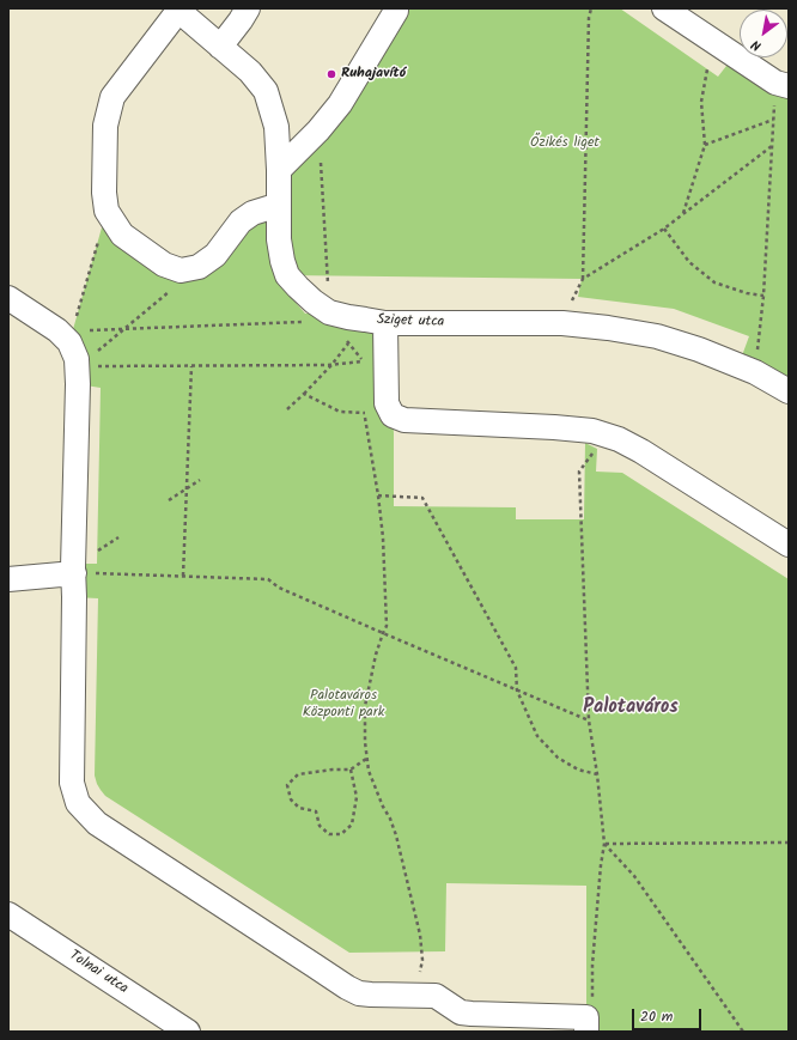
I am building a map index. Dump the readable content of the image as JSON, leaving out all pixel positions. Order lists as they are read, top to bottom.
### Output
{
  "streets": {
    "street": ["Sziget utca", "Tolnai utca"]
  },
  "districts": ["Palotaváros"],
  "parks": ["Őzikés liget", "Palotaváros Központi park"],
  "places": ["Ruhajavító"],
  "scale_bar": "20 m",
  "north": "bottom left"
}
